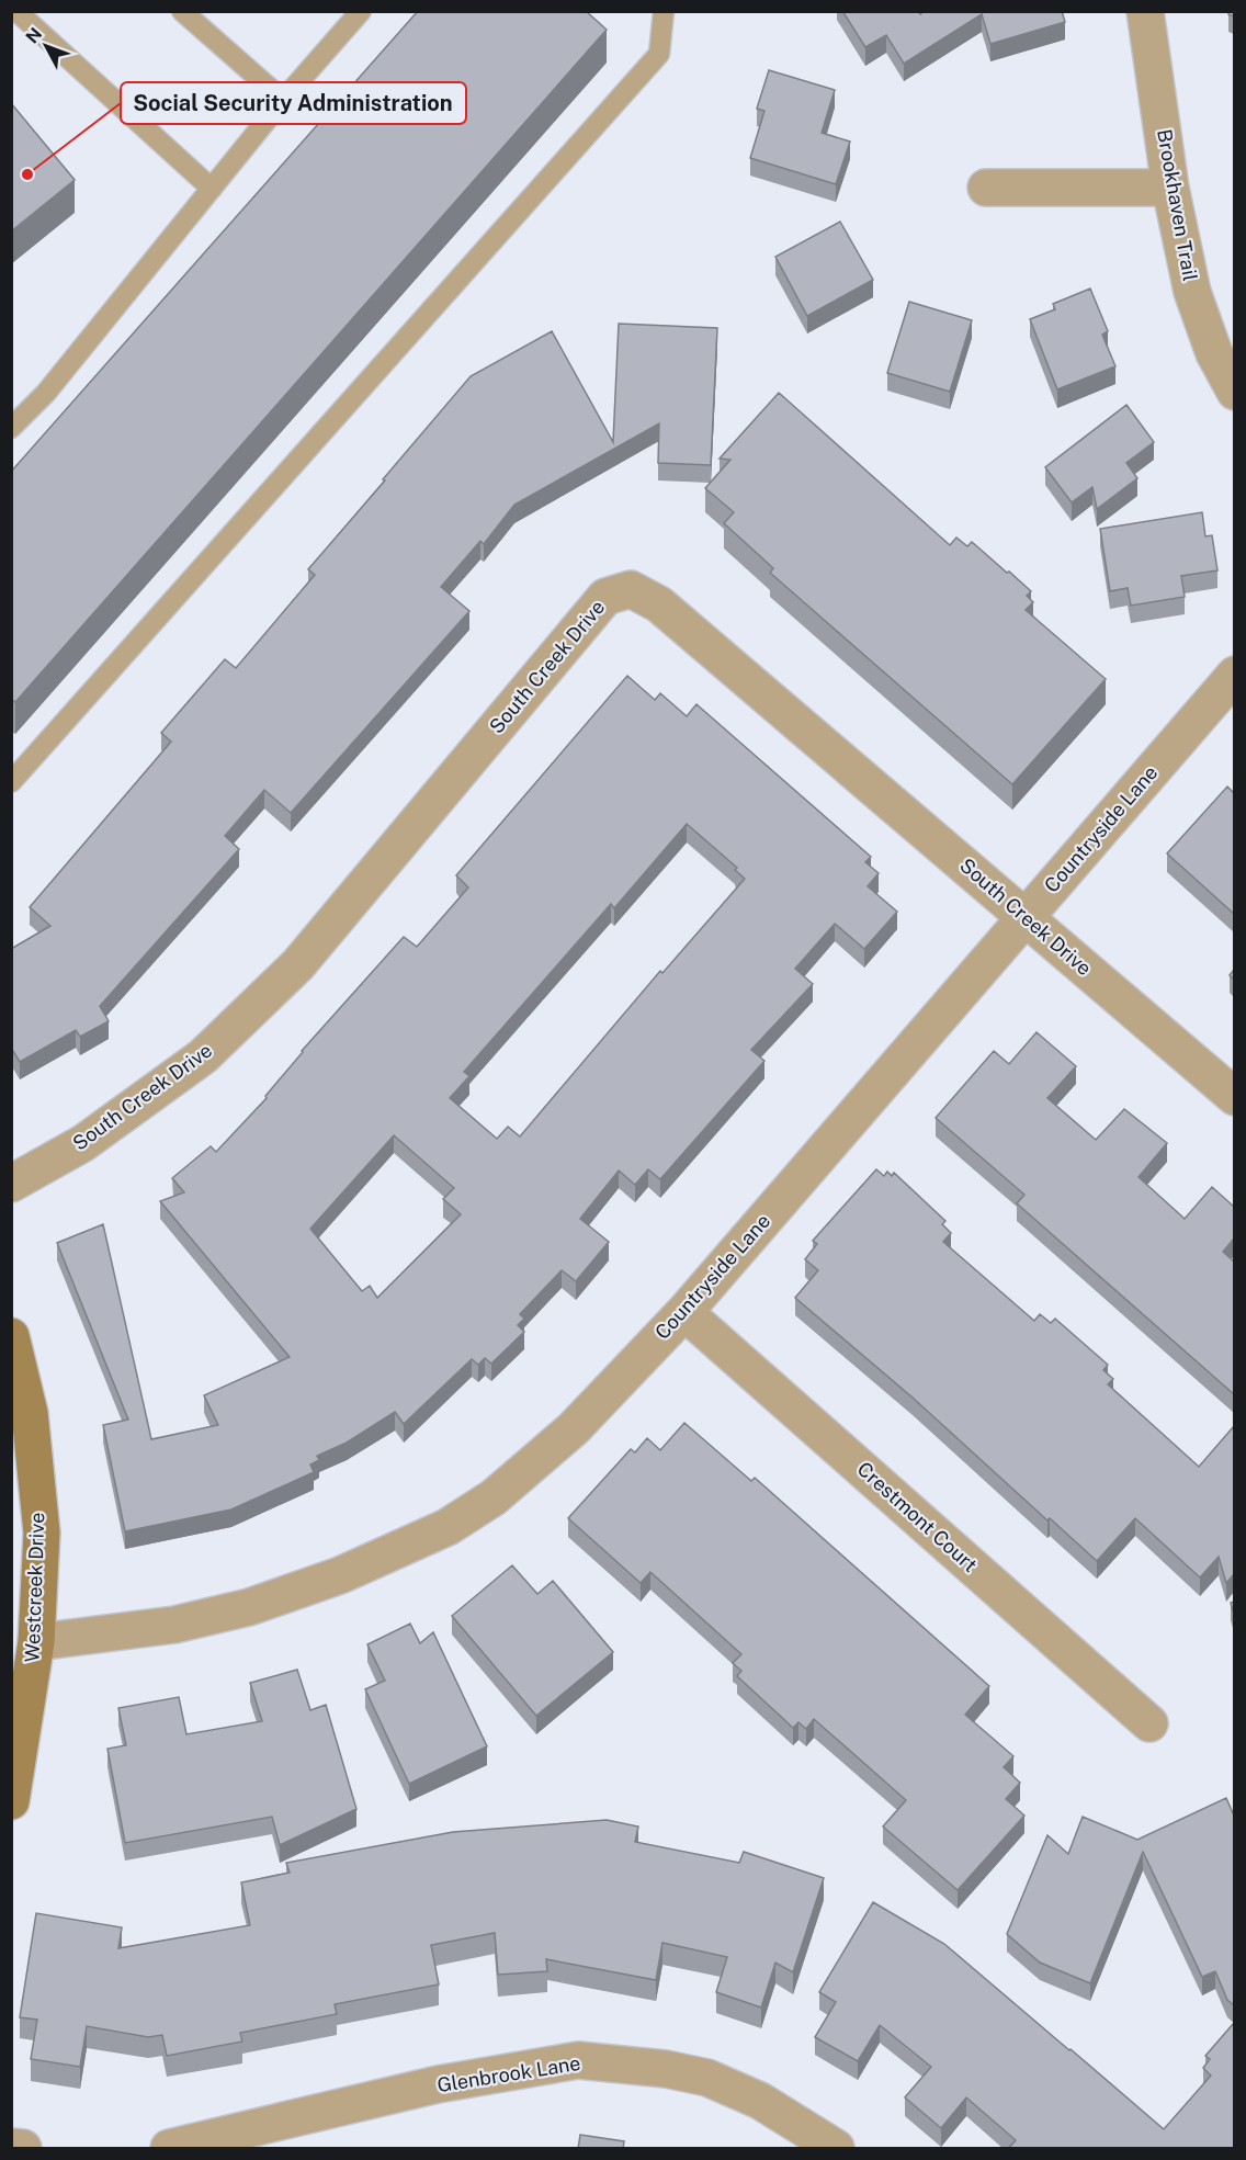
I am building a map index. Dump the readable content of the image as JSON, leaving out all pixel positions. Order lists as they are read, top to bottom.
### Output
{
  "streets": {
    "street": [
      "Brookhaven Trail",
      "South Creek Drive",
      "Countryside Lane",
      "Crestmont Court",
      "Westcreek Drive",
      "Glenbrook Lane"
    ]
  },
  "crossings": [
    ["South Creek Drive", "Countryside Lane"],
    ["Countryside Lane", "Crestmont Court"],
    ["Countryside Lane", "Westcreek Drive"]
  ],
  "places": ["Social Security Administration"],
  "north": "top left"
}
